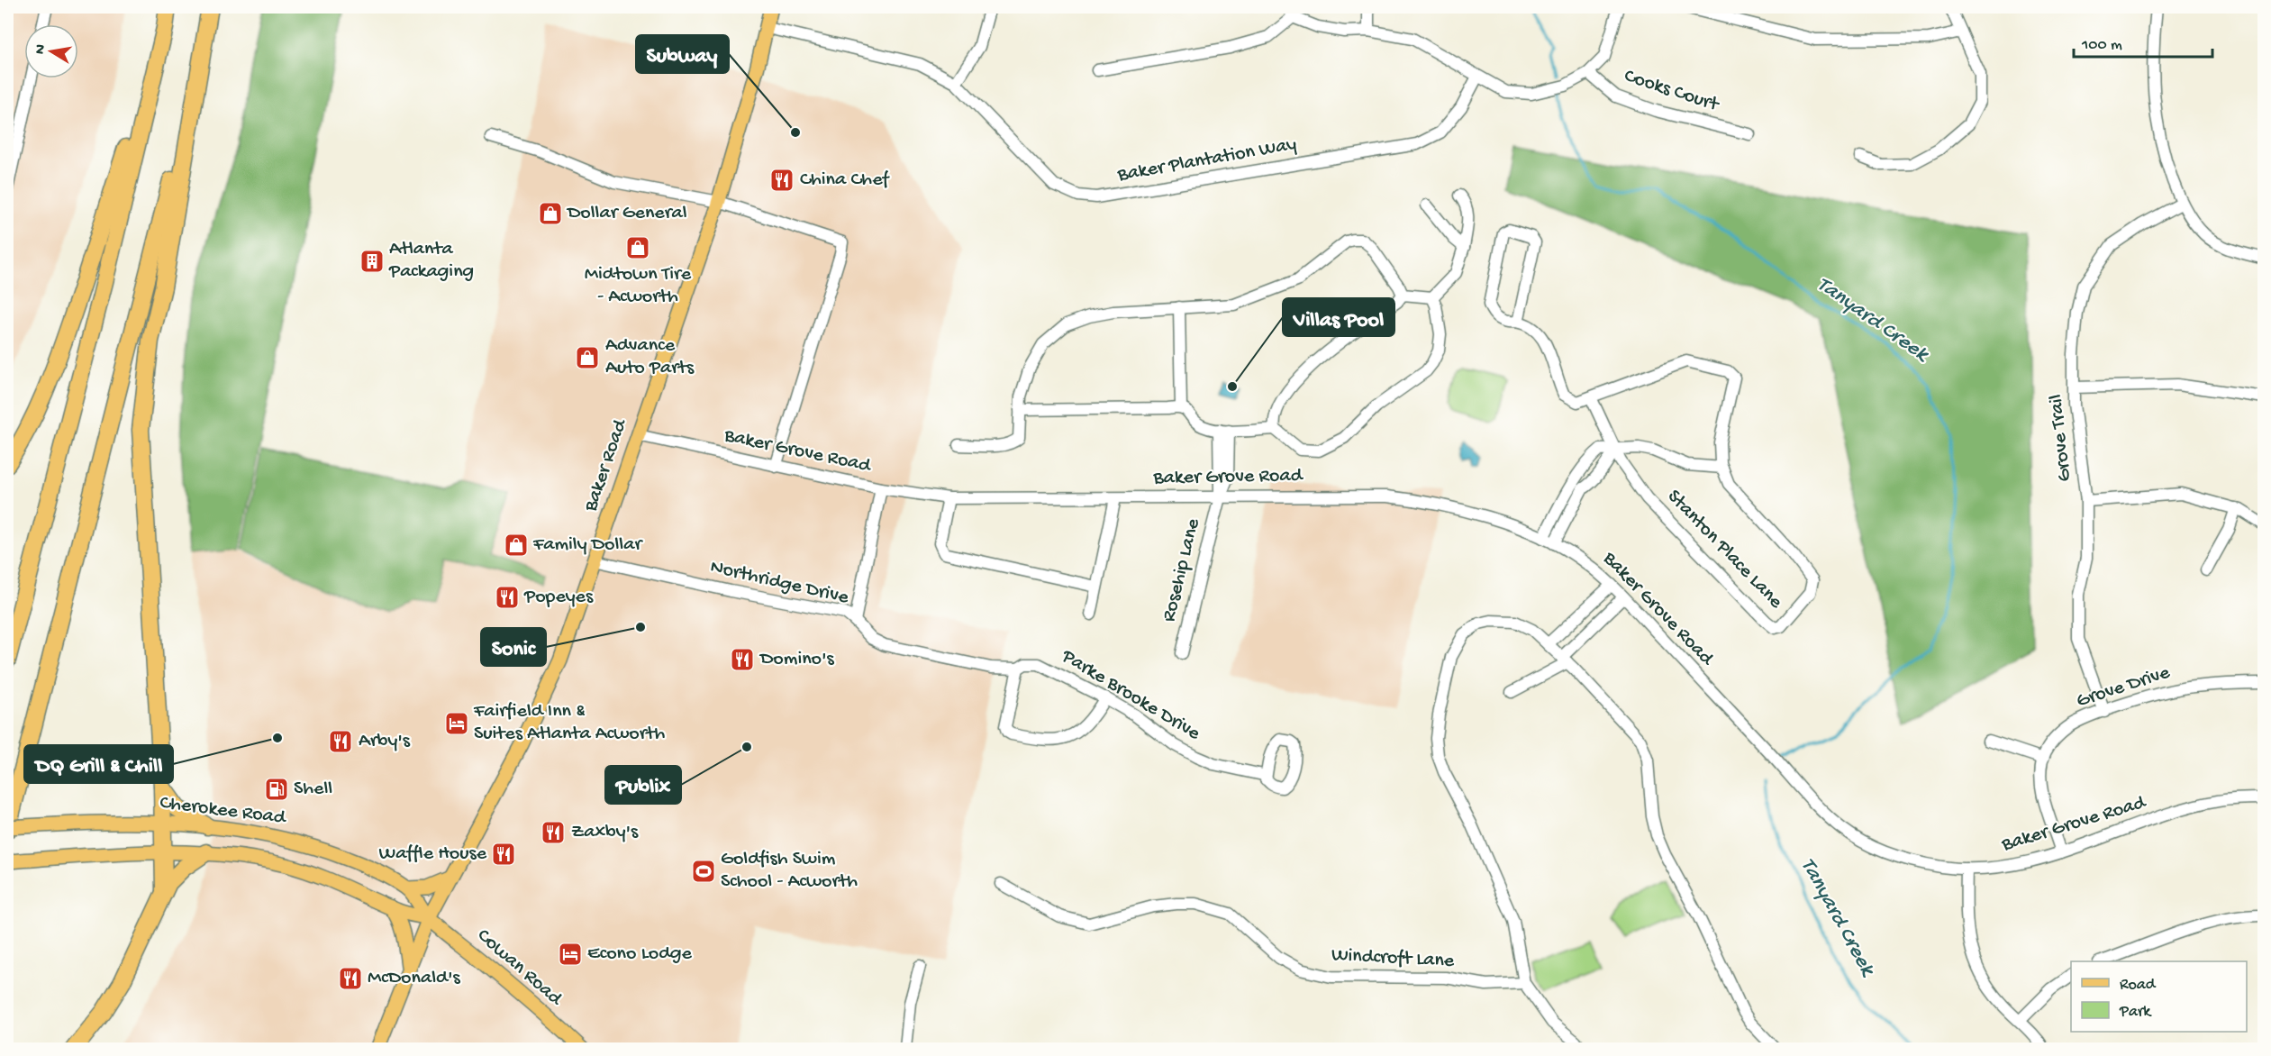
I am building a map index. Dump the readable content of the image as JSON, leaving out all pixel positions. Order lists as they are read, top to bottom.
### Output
{
  "streets": {
    "main road": ["Baker Road", "Cherokee Road", "Cowan Road"],
    "street": [
      "Cooks Court",
      "Baker Plantation Way",
      "Grove Trail",
      "Baker Grove Road",
      "Stanton Place Lane",
      "Rosehip Lane",
      "Northridge Drive",
      "Grove Drive",
      "Parke Brooke Drive",
      "Windcroft Lane"
    ]
  },
  "crossings": [
    ["Baker Plantation Way", "Baker Road"],
    ["Grove Trail", "Grove Drive"],
    ["Baker Grove Road", "Baker Road"],
    ["Baker Grove Road", "Rosehip Lane"],
    ["Baker Grove Road", "Northridge Drive"],
    ["Baker Road", "Northridge Drive"],
    ["Baker Road", "Cherokee Road"],
    ["Baker Road", "Cowan Road"],
    ["Northridge Drive", "Parke Brooke Drive"],
    ["Cherokee Road", "Cowan Road"]
  ],
  "water": ["Tanyard Creek"],
  "places": {
    "other": [
      "Subway",
      "Villas Pool",
      "Sonic",
      "DQ Grill & Chill",
      "Publix"
    ],
    "restaurant": [
      "China Chef",
      "Popeyes",
      "Domino's",
      "Arby's",
      "Zaxby's",
      "Waffle House",
      "McDonald's"
    ],
    "shop": [
      "Dollar General",
      "Midtown Tire - Acworth",
      "Advance Auto Parts",
      "Family Dollar"
    ],
    "building": ["Atlanta Packaging"],
    "hotel": ["Fairfield Inn & Suites Atlanta Acworth", "Econo Lodge"],
    "fuel station": ["Shell"],
    "sports": ["Goldfish Swim School - Acworth"]
  },
  "legend": ["Road", "Park"],
  "scale_bar": "100 m",
  "north": "left"
}
